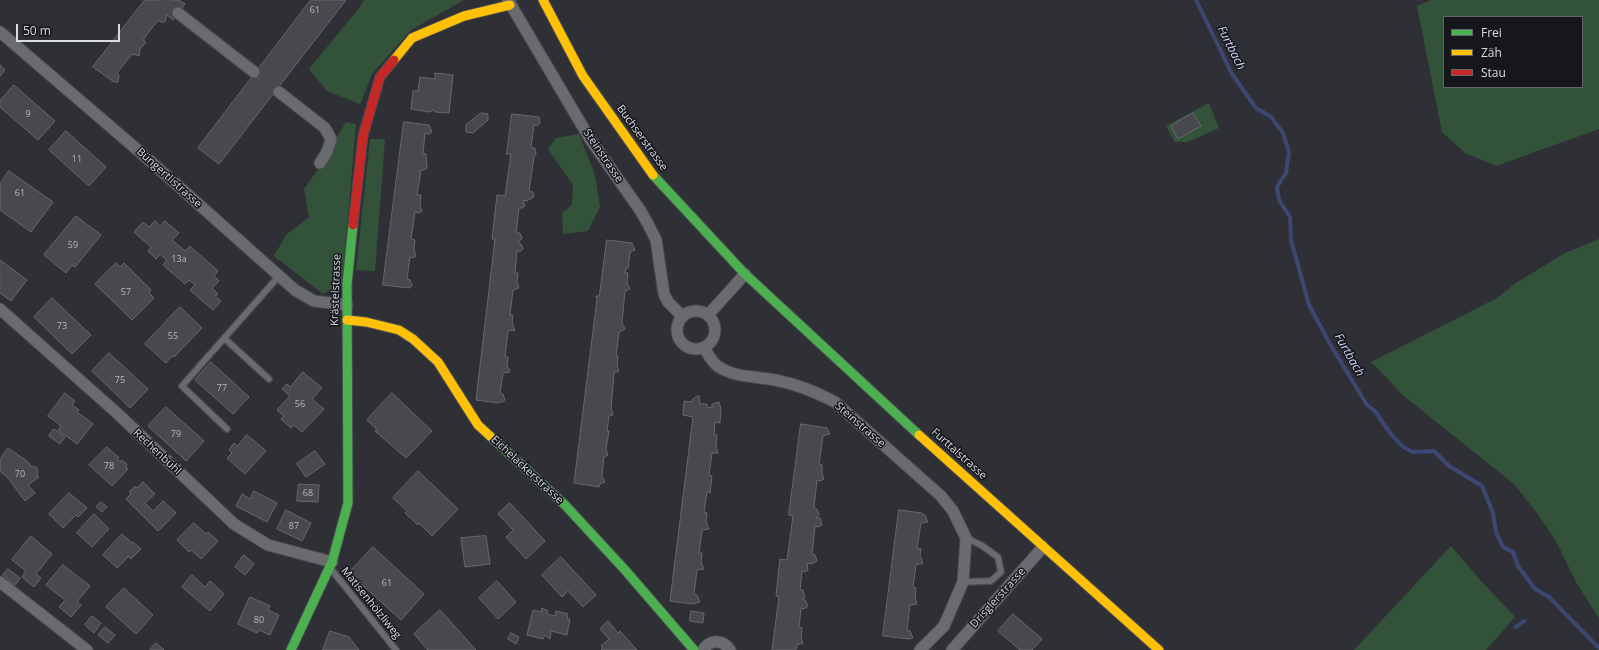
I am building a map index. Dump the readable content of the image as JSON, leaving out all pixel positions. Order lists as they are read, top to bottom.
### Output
{
  "streets": {
    "street": [
      "Buchserstrasse",
      "Steinstrasse",
      "Büngertlistrasse",
      "Krästelstrasse",
      "Rechenbühl",
      "Furttalstrasse",
      "Eichelackerstrasse",
      "Drisglerstrasse"
    ],
    "lane": ["Matisenhölzliweg"]
  },
  "crossings": [
    ["Buchserstrasse", "Furttalstrasse"],
    ["Steinstrasse", "Krästelstrasse"],
    ["Büngertlistrasse", "Krästelstrasse"],
    ["Krästelstrasse", "Rechenbühl"],
    ["Krästelstrasse", "Eichelackerstrasse"],
    ["Krästelstrasse", "Matisenhölzliweg"],
    ["Rechenbühl", "Matisenhölzliweg"],
    ["Furttalstrasse", "Drisglerstrasse"]
  ],
  "water": ["Furtbach"],
  "house_numbers": [
    "61",
    "9",
    "11",
    "61",
    "59",
    "13a",
    "57",
    "73",
    "55",
    "75",
    "77",
    "56",
    "79",
    "78",
    "70",
    "68",
    "87",
    "61",
    "80"
  ],
  "legend": ["Frei", "Zäh", "Stau"],
  "scale_bar": "50 m"
}
